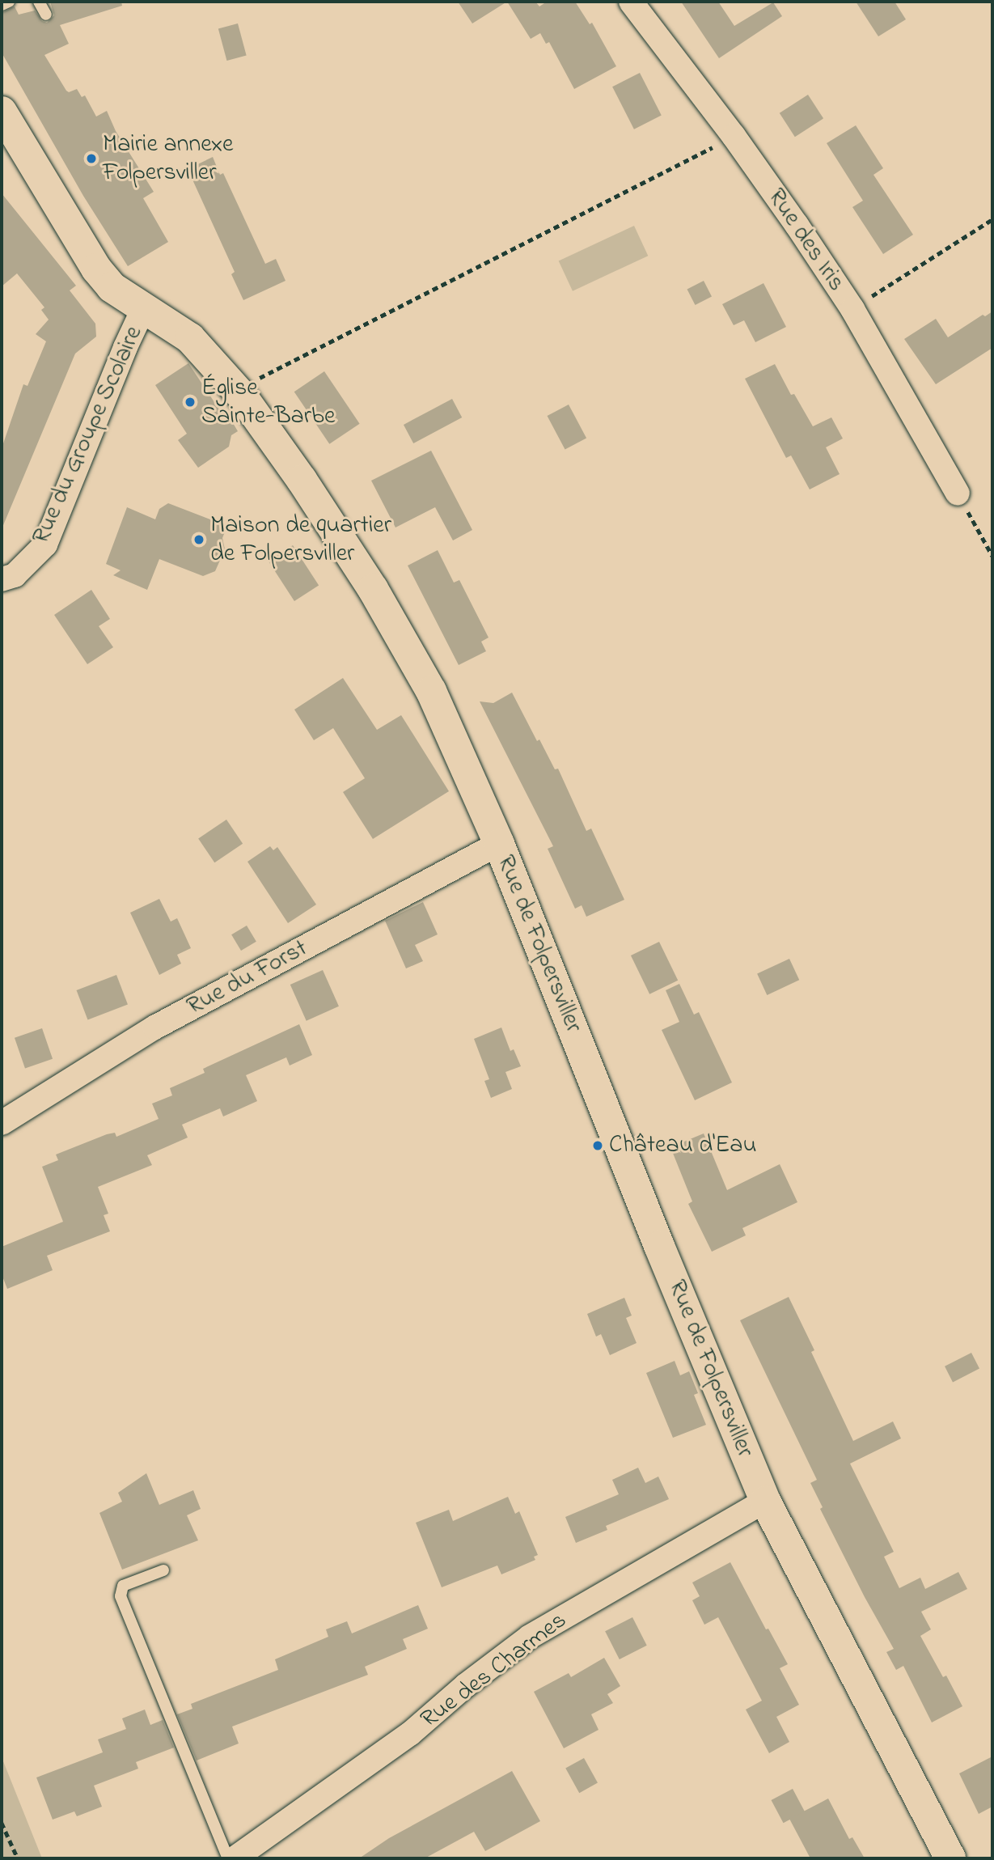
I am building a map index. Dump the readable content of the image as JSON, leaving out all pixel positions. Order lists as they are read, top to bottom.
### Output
{
  "streets": {
    "street": [
      "Rue des Iris",
      "Rue du Groupe Scolaire",
      "Rue de Folpersviller",
      "Rue du Forst",
      "Rue des Charmes"
    ]
  },
  "crossings": [
    ["Rue du Groupe Scolaire", "Rue de Folpersviller"],
    ["Rue de Folpersviller", "Rue du Forst"],
    ["Rue de Folpersviller", "Rue des Charmes"]
  ],
  "places": [
    "Mairie annexe Folpersviller",
    "Église Sainte-Barbe",
    "Maison de quartier de Folpersviller",
    "Château d'Eau"
  ]
}
